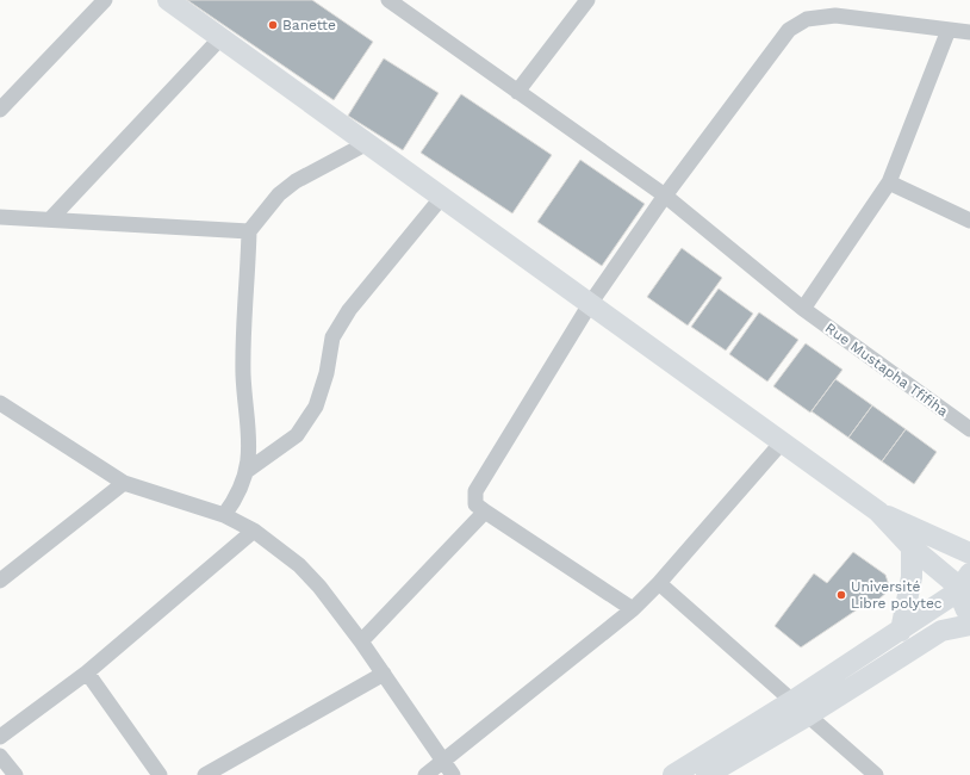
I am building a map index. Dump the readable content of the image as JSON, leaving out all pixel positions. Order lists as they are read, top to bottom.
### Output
{
  "streets": {
    "street": ["Rue Mustapha Tfifiha"]
  },
  "places": ["Banette", "Université Libre polytec"]
}
